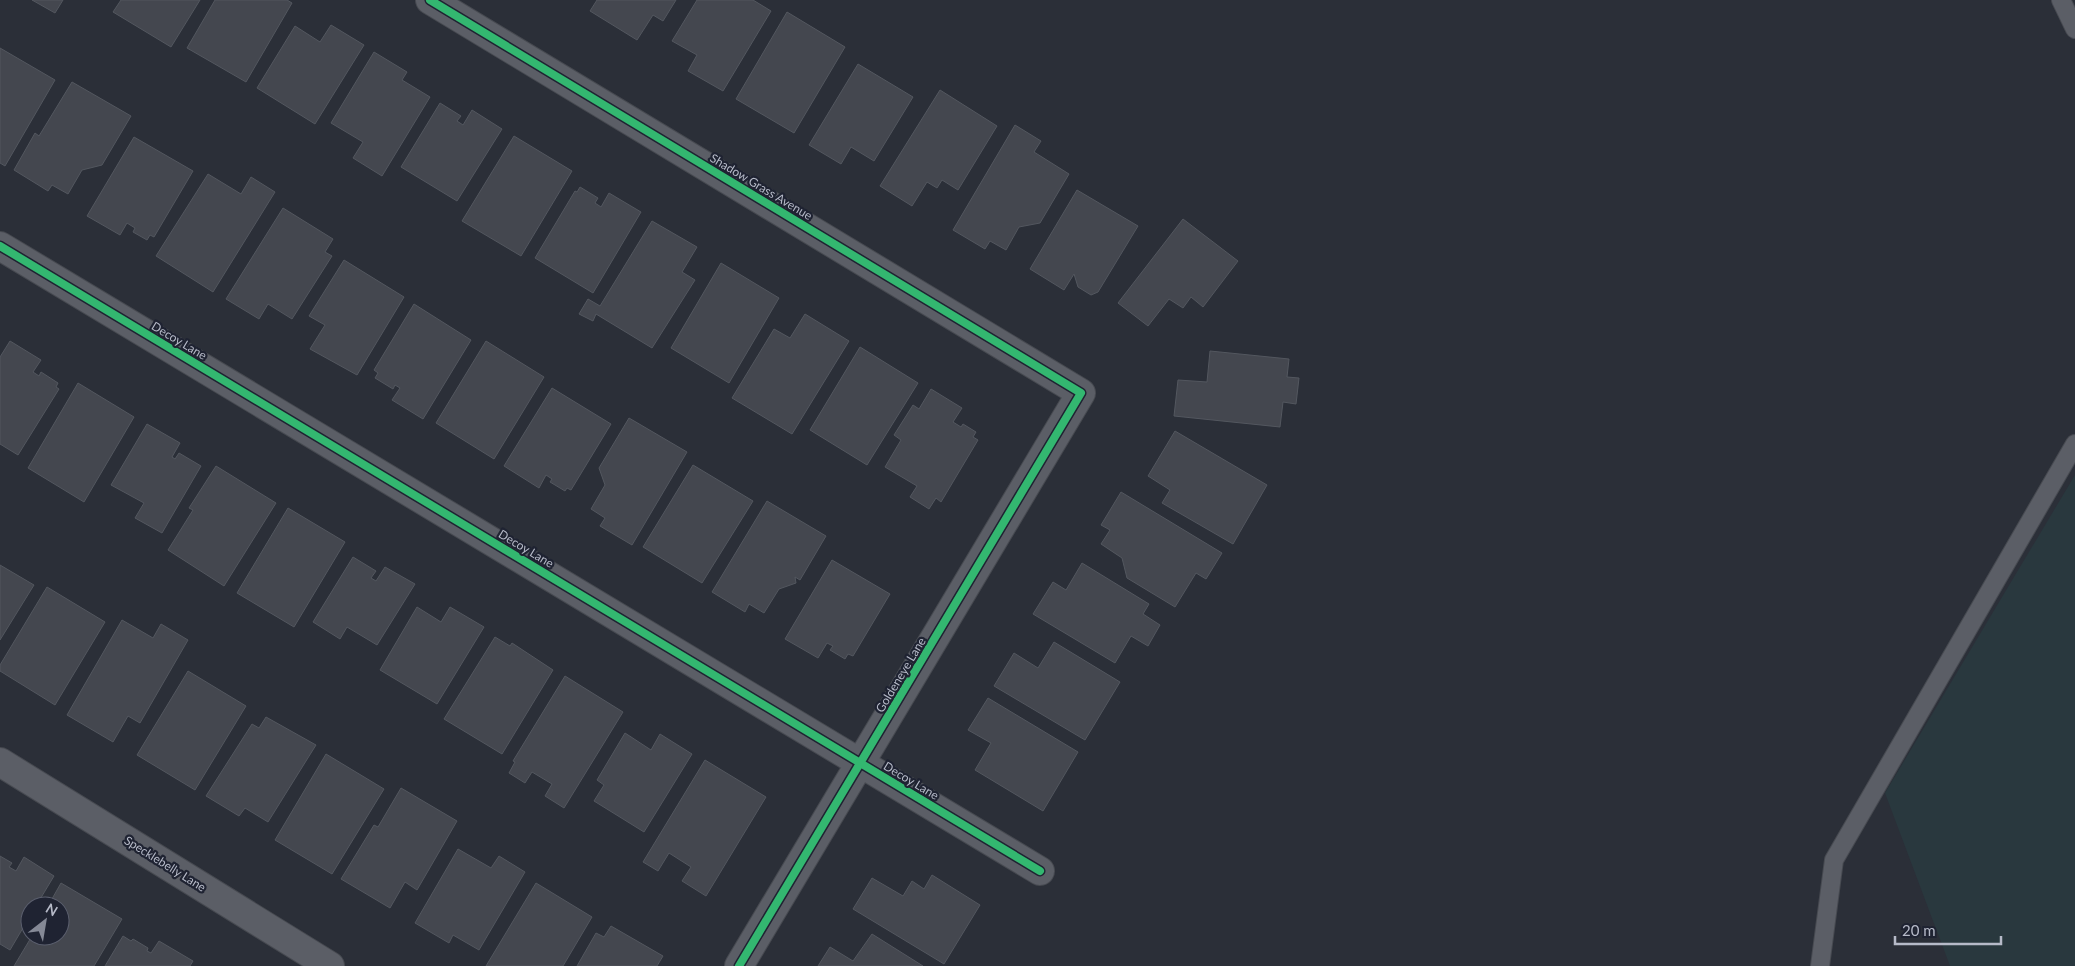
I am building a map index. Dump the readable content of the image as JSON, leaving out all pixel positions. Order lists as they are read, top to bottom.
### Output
{
  "streets": {
    "street": [
      "Shadow Grass Avenue",
      "Decoy Lane",
      "Goldeneye Lane",
      "Specklebelly Lane"
    ]
  },
  "crossings": [
    ["Shadow Grass Avenue", "Goldeneye Lane"],
    ["Decoy Lane", "Goldeneye Lane"]
  ],
  "scale_bar": "20 m",
  "north": "top right"
}
